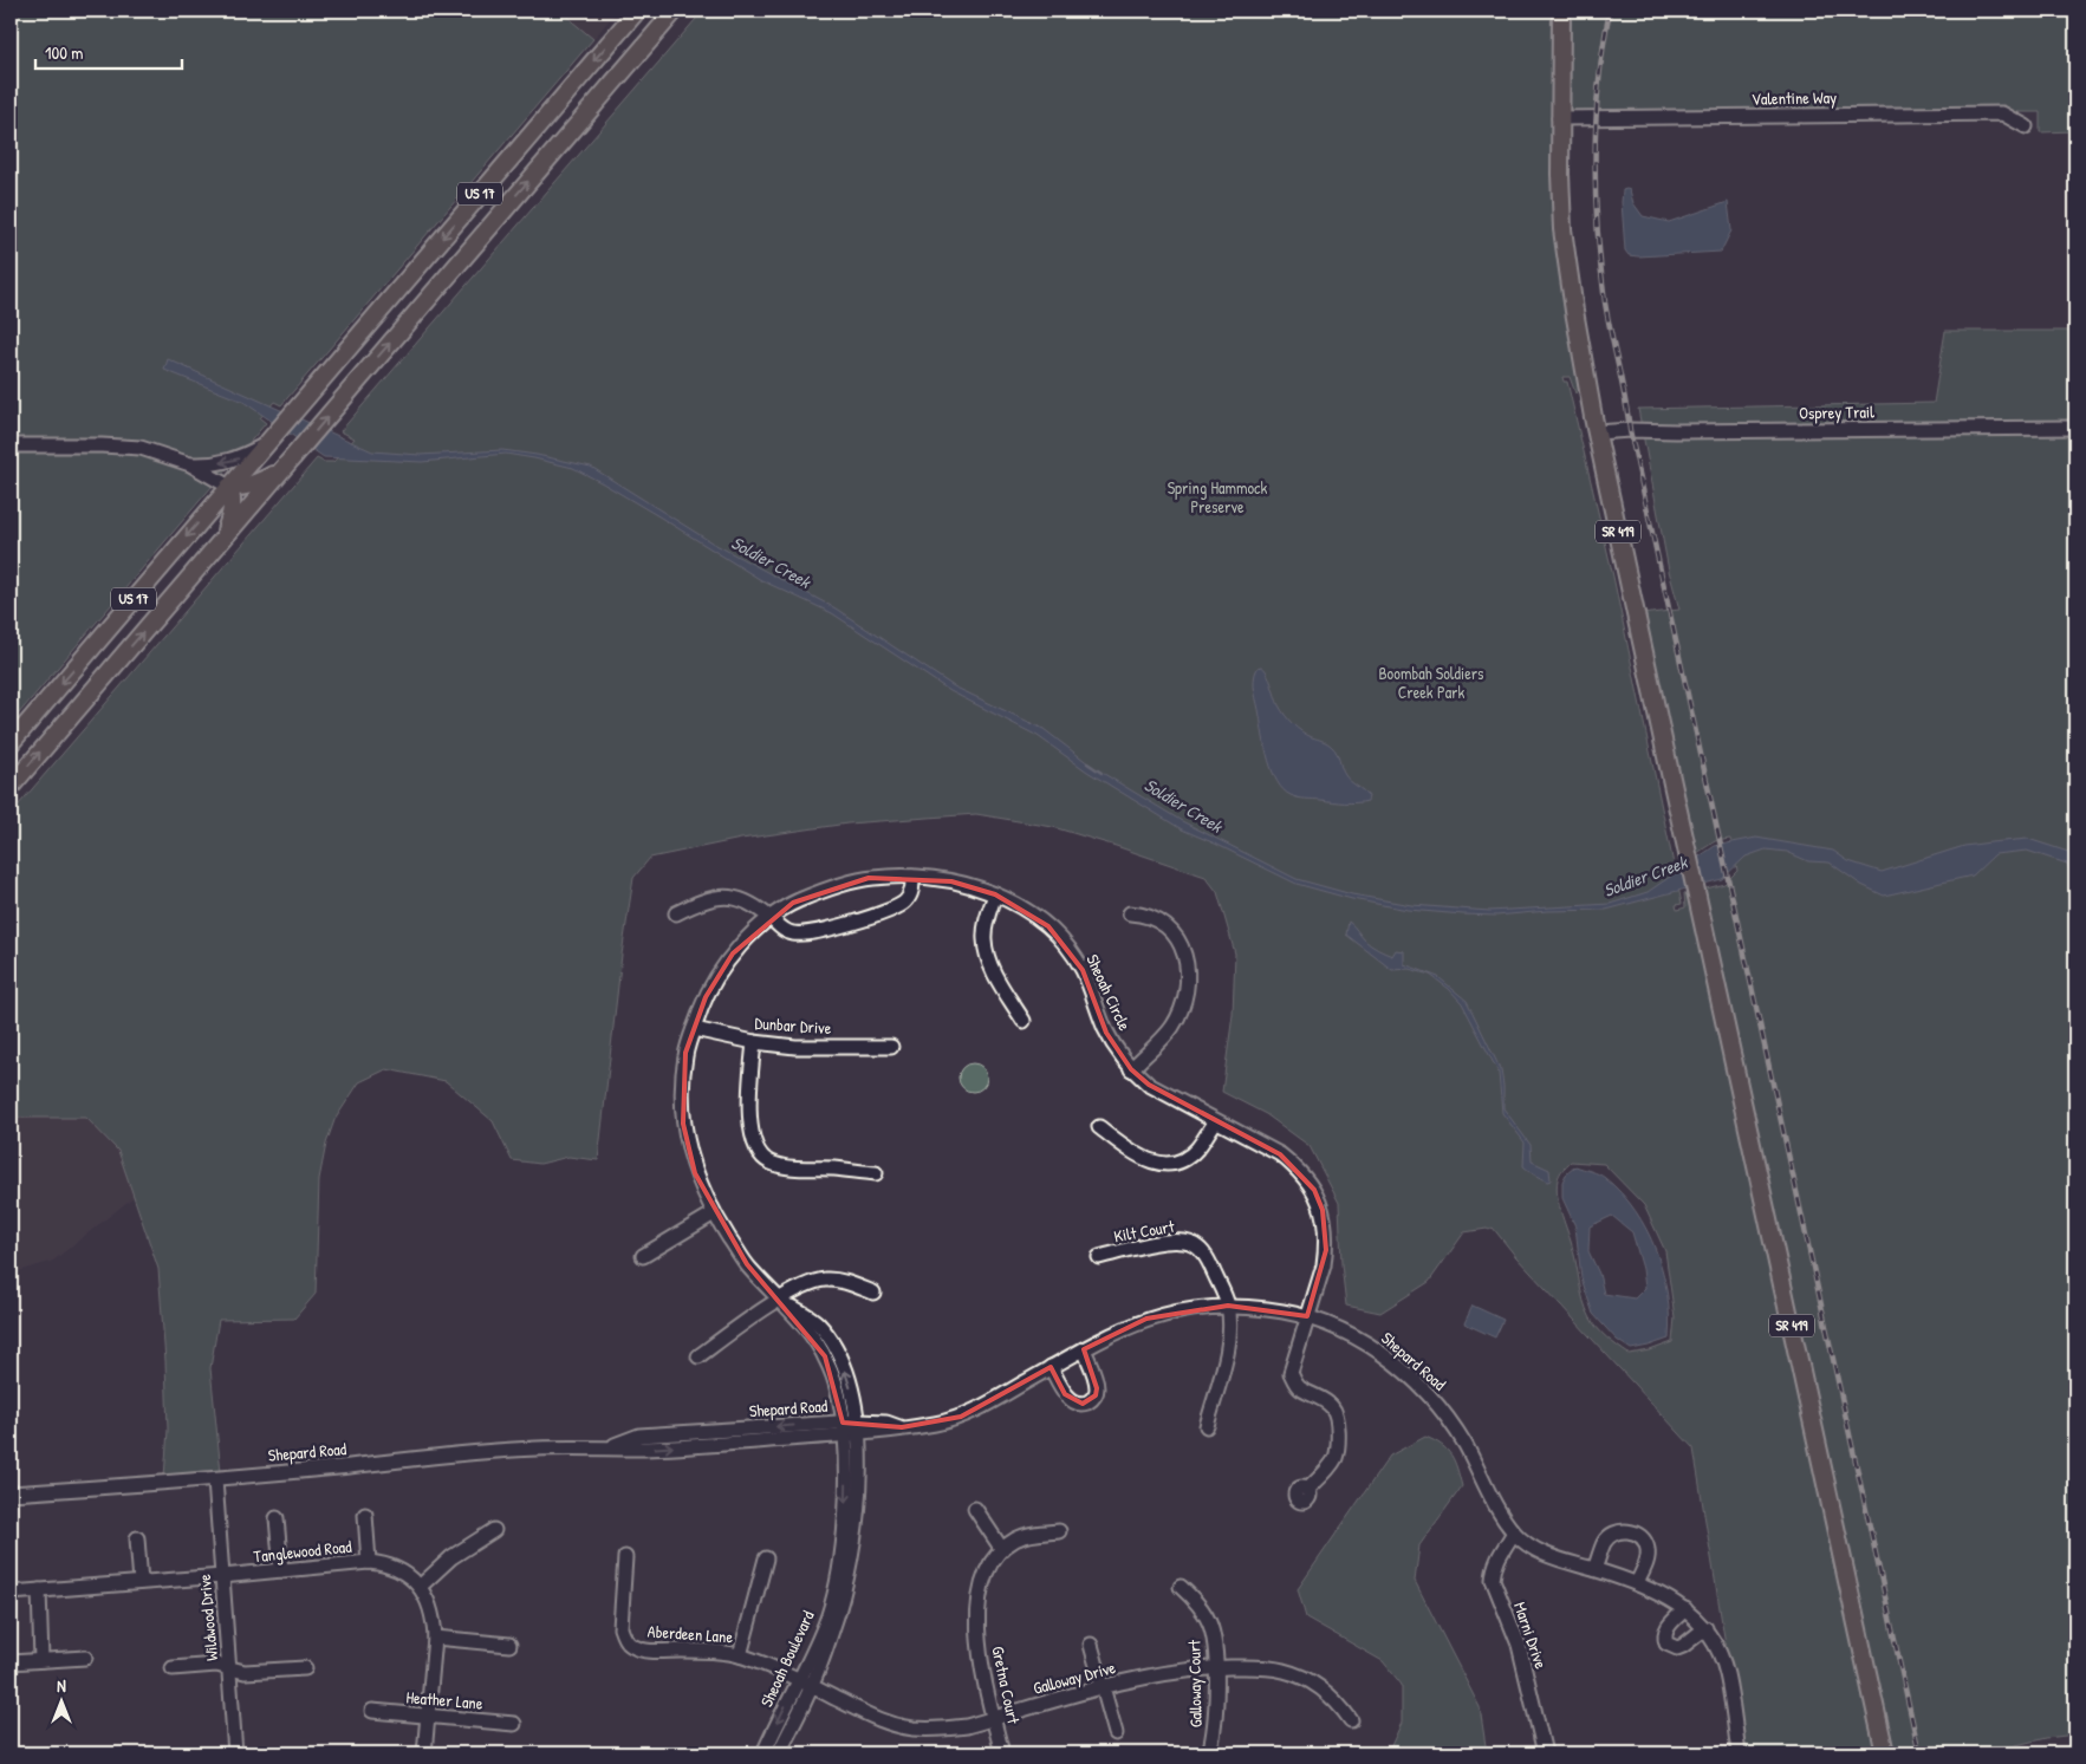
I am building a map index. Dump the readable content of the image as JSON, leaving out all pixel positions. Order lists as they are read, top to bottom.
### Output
{
  "streets": {
    "main road": ["US 17", "SR 419"],
    "street": [
      "Valentine Way",
      "Osprey Trail",
      "Sheoah Circle",
      "Dunbar Drive",
      "Kilt Court",
      "Shepard Road",
      "Tanglewood Road",
      "Wildwood Drive",
      "Aberdeen Lane",
      "Marni Drive",
      "Sheoah Boulevard",
      "Galloway Drive",
      "Galloway Court",
      "Gretna Court",
      "Heather Lane"
    ]
  },
  "crossings": [
    ["Valentine Way", "SR 419"],
    ["Osprey Trail", "SR 419"],
    ["Sheoah Circle", "Dunbar Drive"],
    ["Sheoah Circle", "Shepard Road"],
    ["Sheoah Circle", "Sheoah Boulevard"],
    ["Kilt Court", "Shepard Road"],
    ["Shepard Road", "Wildwood Drive"],
    ["Shepard Road", "Marni Drive"],
    ["Shepard Road", "Sheoah Boulevard"],
    ["Tanglewood Road", "Wildwood Drive"],
    ["Tanglewood Road", "Heather Lane"],
    ["Aberdeen Lane", "Sheoah Boulevard"],
    ["Aberdeen Lane", "Galloway Drive"],
    ["Sheoah Boulevard", "Galloway Drive"],
    ["Galloway Drive", "Galloway Court"],
    ["Galloway Drive", "Gretna Court"]
  ],
  "water": ["Soldier Creek"],
  "parks": ["Spring Hammock Preserve", "Boombah Soldiers Creek Park"],
  "scale_bar": "100 m",
  "north": "top"
}
